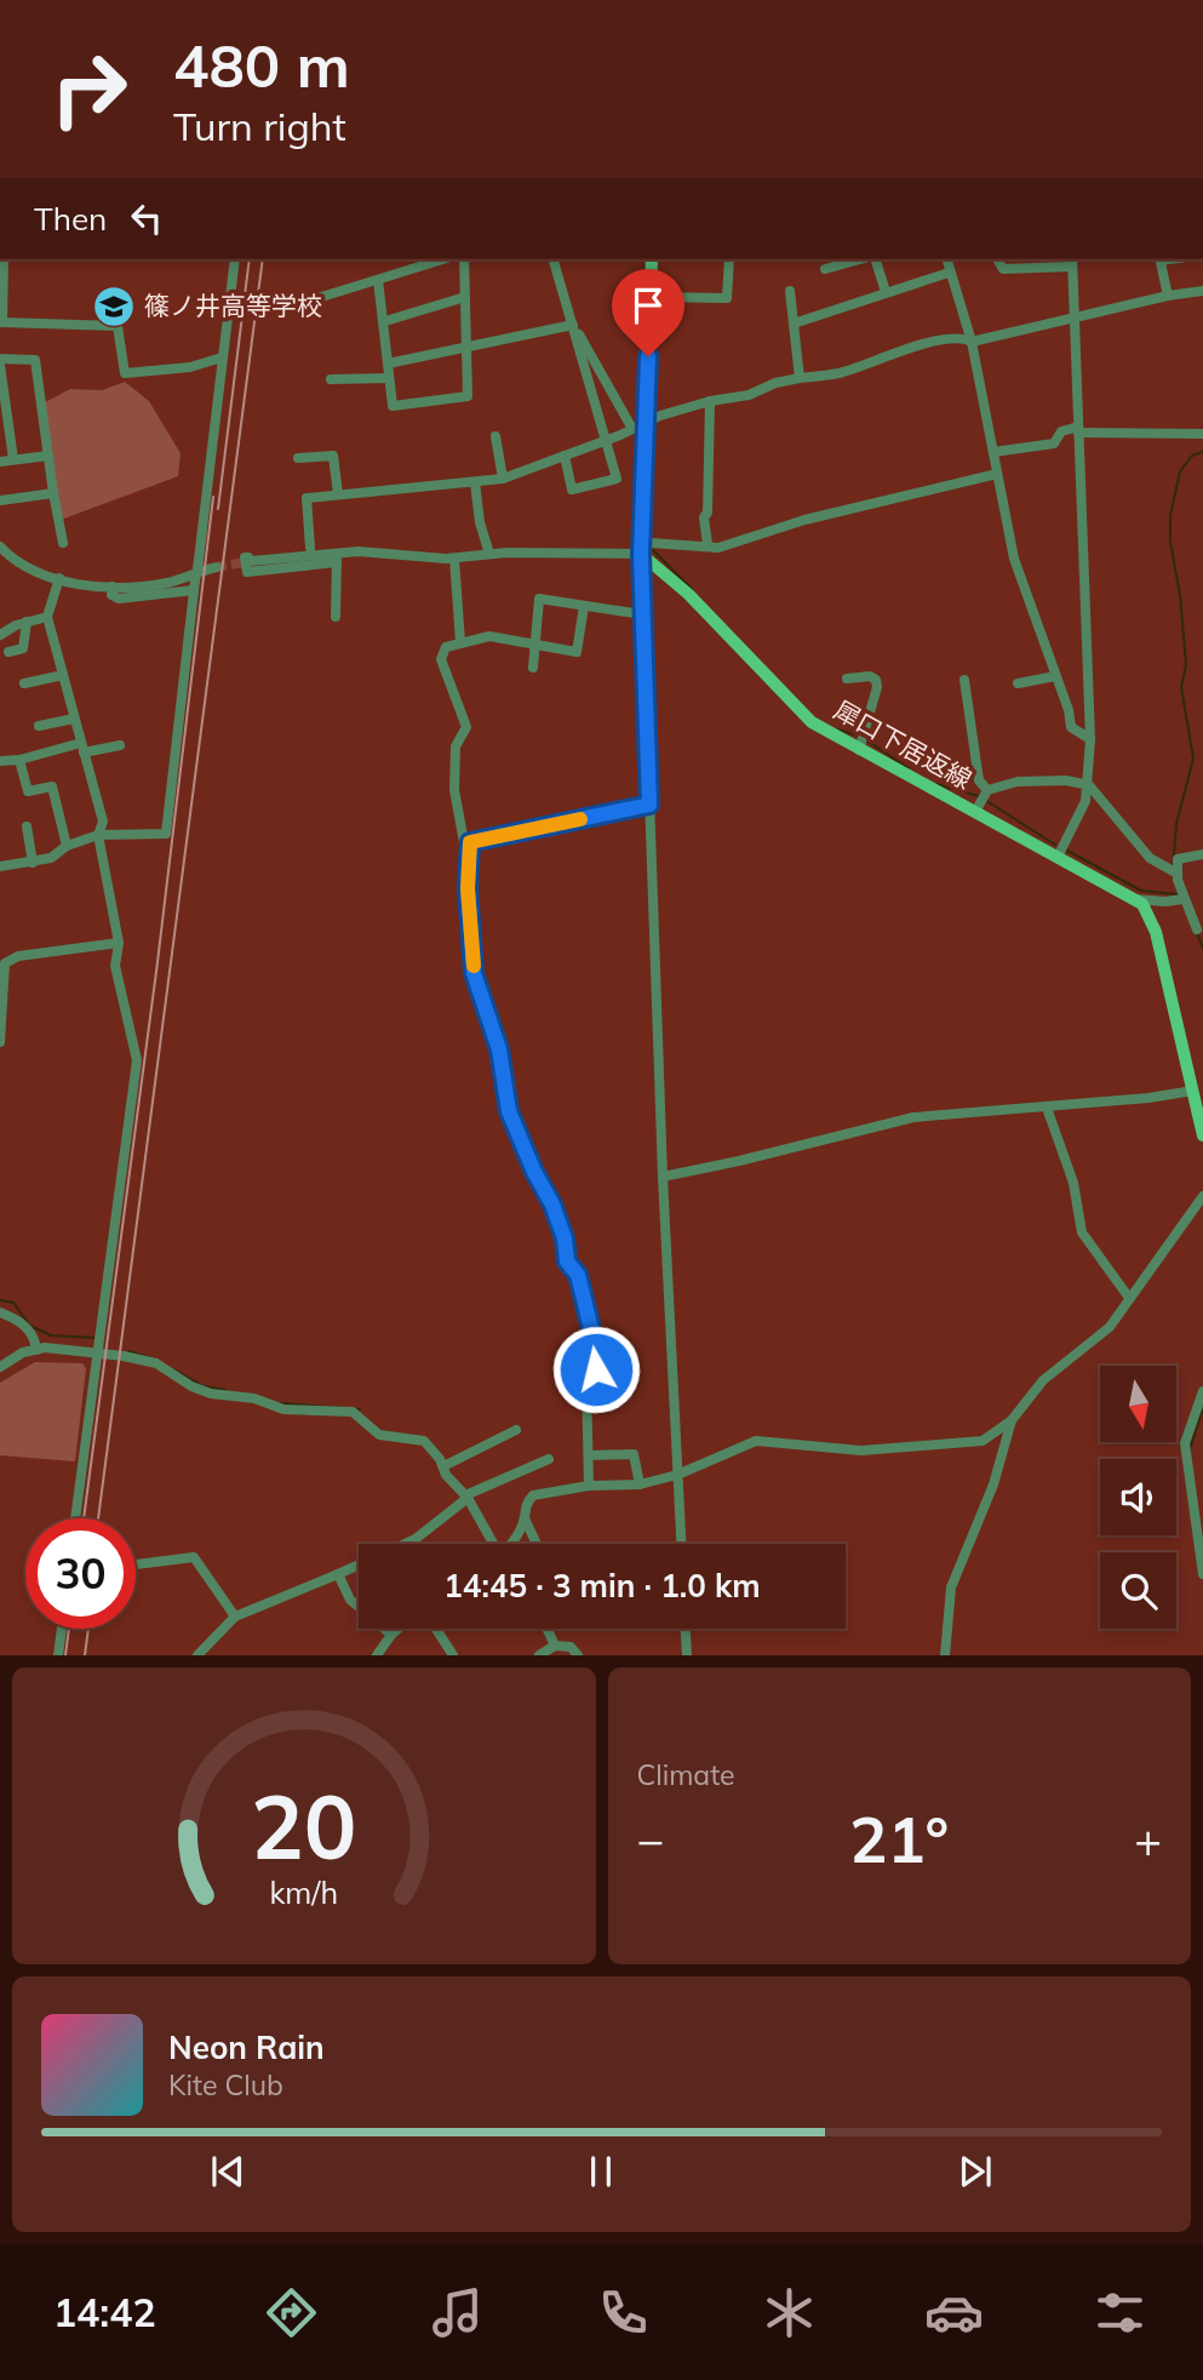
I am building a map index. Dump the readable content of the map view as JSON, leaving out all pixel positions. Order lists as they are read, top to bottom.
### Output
{
  "streets": {
    "main road": ["犀口下居返線"]
  },
  "places": {
    "school or university": ["篠ノ井高等学校"]
  },
  "north": "bottom",
  "page": {
    "turn": ["480 m", "Turn right"],
    "then": "Then",
    "limit": "30",
    "trip": "14:45 · 3 min · 1.0 km",
    "tile": "Climate",
    "heat": ["−", "21°", "+"],
    "song": ["Neon Rain", "Kite Club"],
    "tabs": "14:42",
    "gauge": ["20", "km/h"]
  }
}
